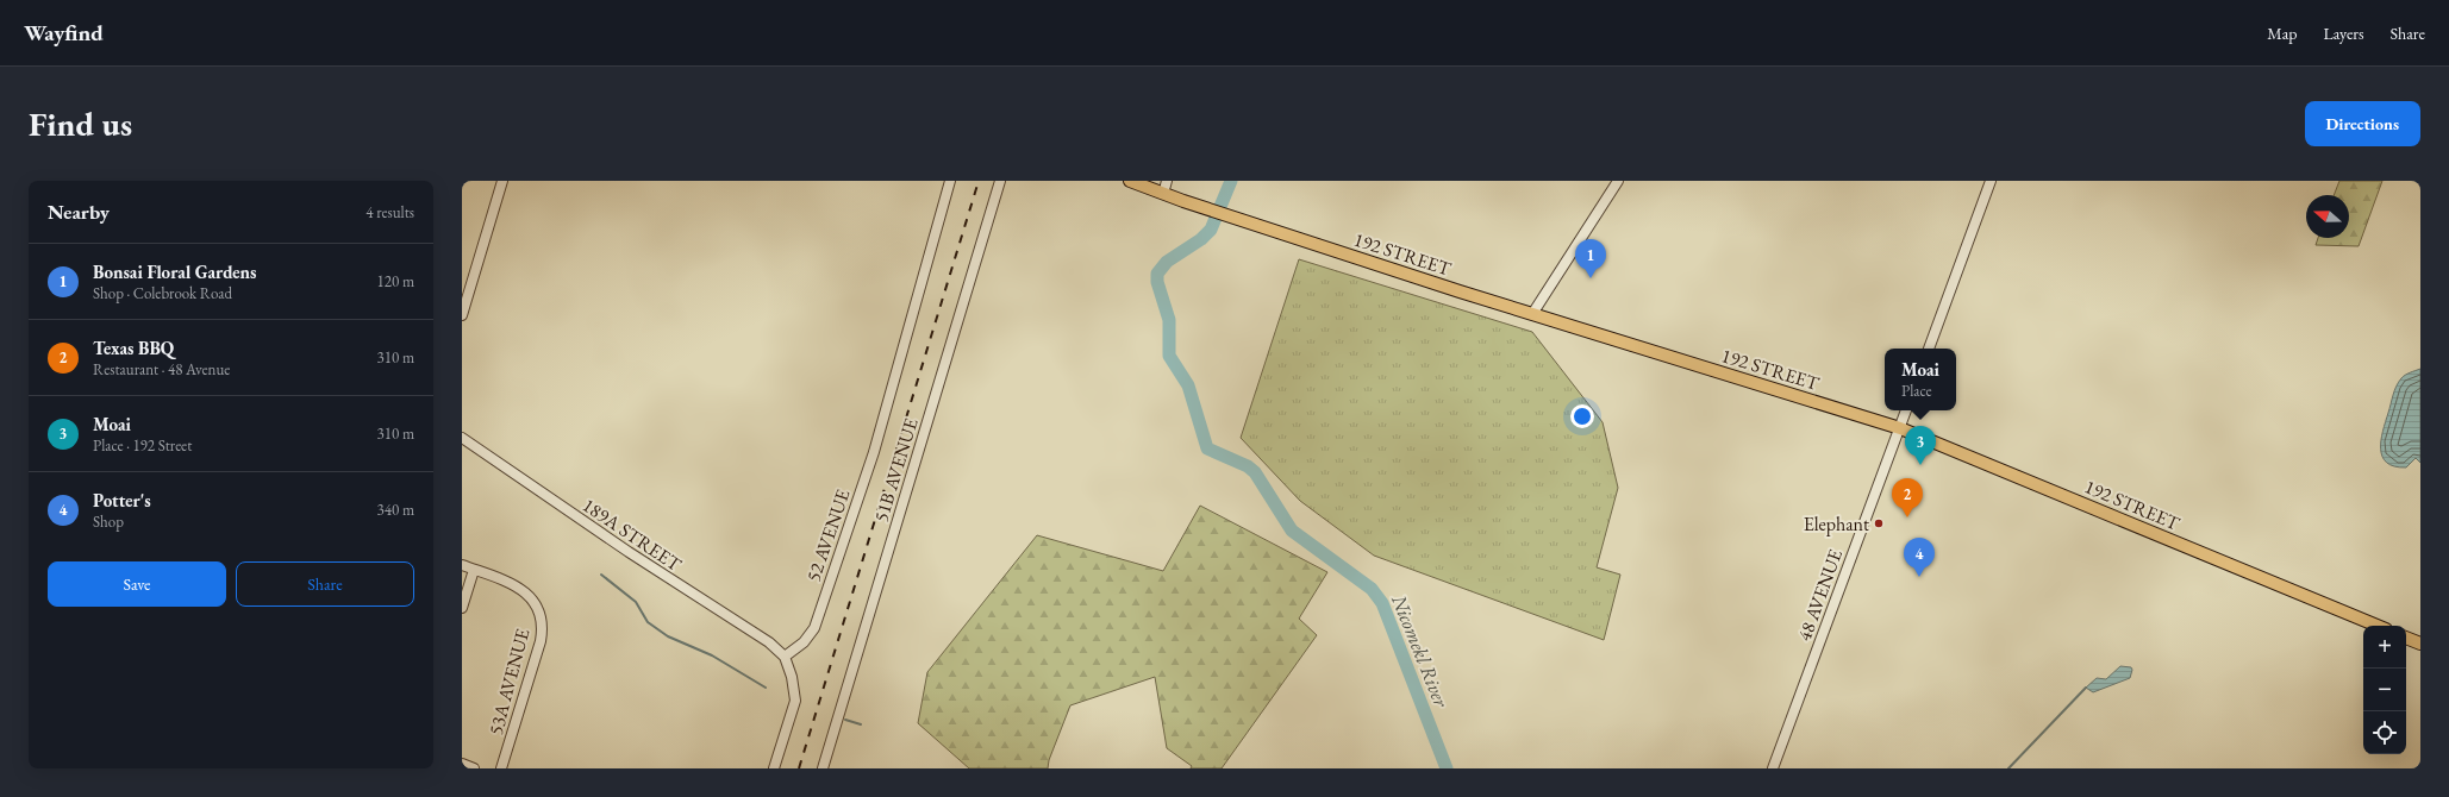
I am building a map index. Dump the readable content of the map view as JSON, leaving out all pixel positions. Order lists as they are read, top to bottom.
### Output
{
  "streets": {
    "main road": ["192 STREET"],
    "street": [
      "51B AVENUE",
      "189A STREET",
      "52 AVENUE",
      "48 AVENUE",
      "53A AVENUE"
    ]
  },
  "crossings": [
    ["192 STREET", "48 AVENUE"],
    ["189A STREET", "52 AVENUE"]
  ],
  "water": ["Nicomekl River"],
  "places": ["Elephant"],
  "north": "left",
  "page": {
    "header": "Wayfind",
    "nav": ["Map", "Layers", "Share"],
    "buttons": [
      "Directions",
      ["Save", "Share"]
    ],
    "title": "Find us",
    "heading": ["Nearby", "4 results"],
    "pins": [
      "1",
      "3",
      "2",
      "4"
    ],
    "list": [
      {
        "mark": "1",
        "name": "Bonsai Floral Gardens",
        "note": "Shop · Colebrook Road",
        "value": "120 m"
      },
      {
        "mark": "2",
        "name": "Texas BBQ",
        "note": "Restaurant · 48 Avenue",
        "value": "310 m"
      },
      {
        "mark": "3",
        "name": "Moai",
        "note": "Place · 192 Street",
        "value": "310 m"
      },
      {
        "mark": "4",
        "name": "Potter's",
        "note": "Shop",
        "value": "340 m"
      }
    ],
    "popup": ["Moai", "Place"],
    "map_buttons": ["+", "−"]
  }
}
